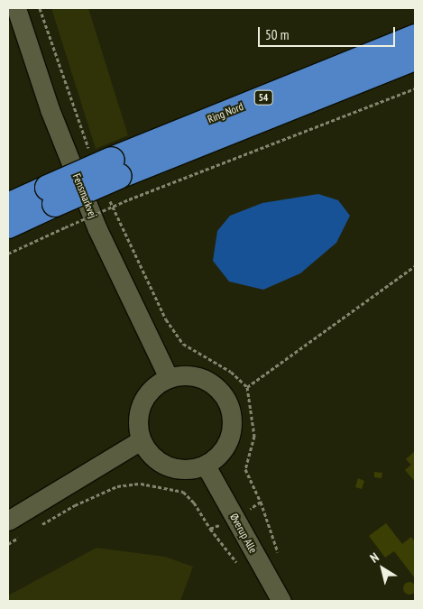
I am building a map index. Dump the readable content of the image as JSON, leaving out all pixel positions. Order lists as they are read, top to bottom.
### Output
{
  "streets": {
    "highway": ["54", "Ring Nord"],
    "street": ["Fensmarkvej", "Øverup Alle"]
  },
  "crossings": [
    ["54", "Ring Nord"],
    ["Fensmarkvej", "Øverup Alle"]
  ],
  "scale_bar": "50 m",
  "north": "top left"
}
